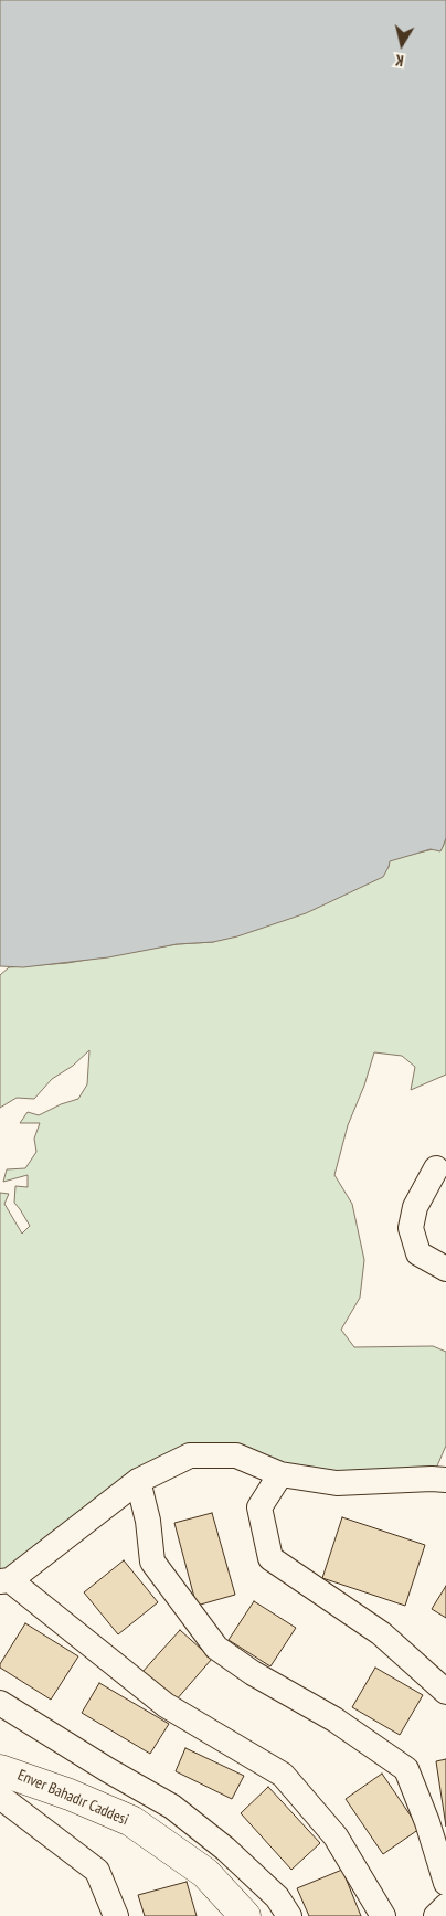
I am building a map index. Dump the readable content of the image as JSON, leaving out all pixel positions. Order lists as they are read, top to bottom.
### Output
{
  "streets": {
    "main road": ["Enver Bahadır Caddesi"]
  },
  "north": "bottom"
}
